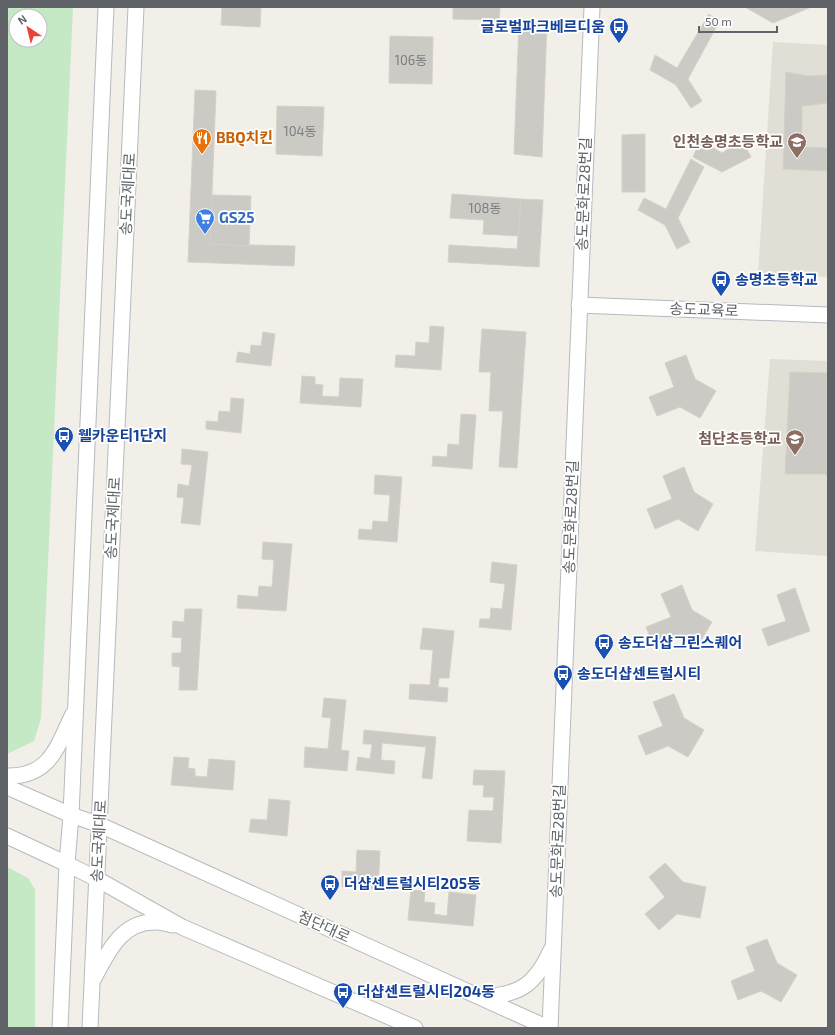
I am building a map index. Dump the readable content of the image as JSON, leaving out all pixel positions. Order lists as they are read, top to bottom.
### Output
{
  "streets": {
    "main road": [
      "송도국제대로",
      "송도문화로28번길",
      "송도교육로",
      "첨단대로"
    ]
  },
  "crossings": [
    ["송도국제대로", "첨단대로"],
    ["송도문화로28번길", "송도교육로"],
    ["송도문화로28번길", "첨단대로"]
  ],
  "places": {
    "bus stop": [
      "글로벌파크베르디움",
      "송명초등학교",
      "웰카운티1단지",
      "송도더샵그린스퀘어",
      "송도더샵센트럴시티",
      "더샵센트럴시티205동",
      "더샵센트럴시티204동"
    ],
    "restaurant": ["BBQ치킨"],
    "school or university": ["인천송명초등학교", "첨단초등학교"],
    "supermarket": ["GS25"]
  },
  "house_numbers": ["106동", "104동", "108동"],
  "scale_bar": "50 m",
  "north": "top left"
}
